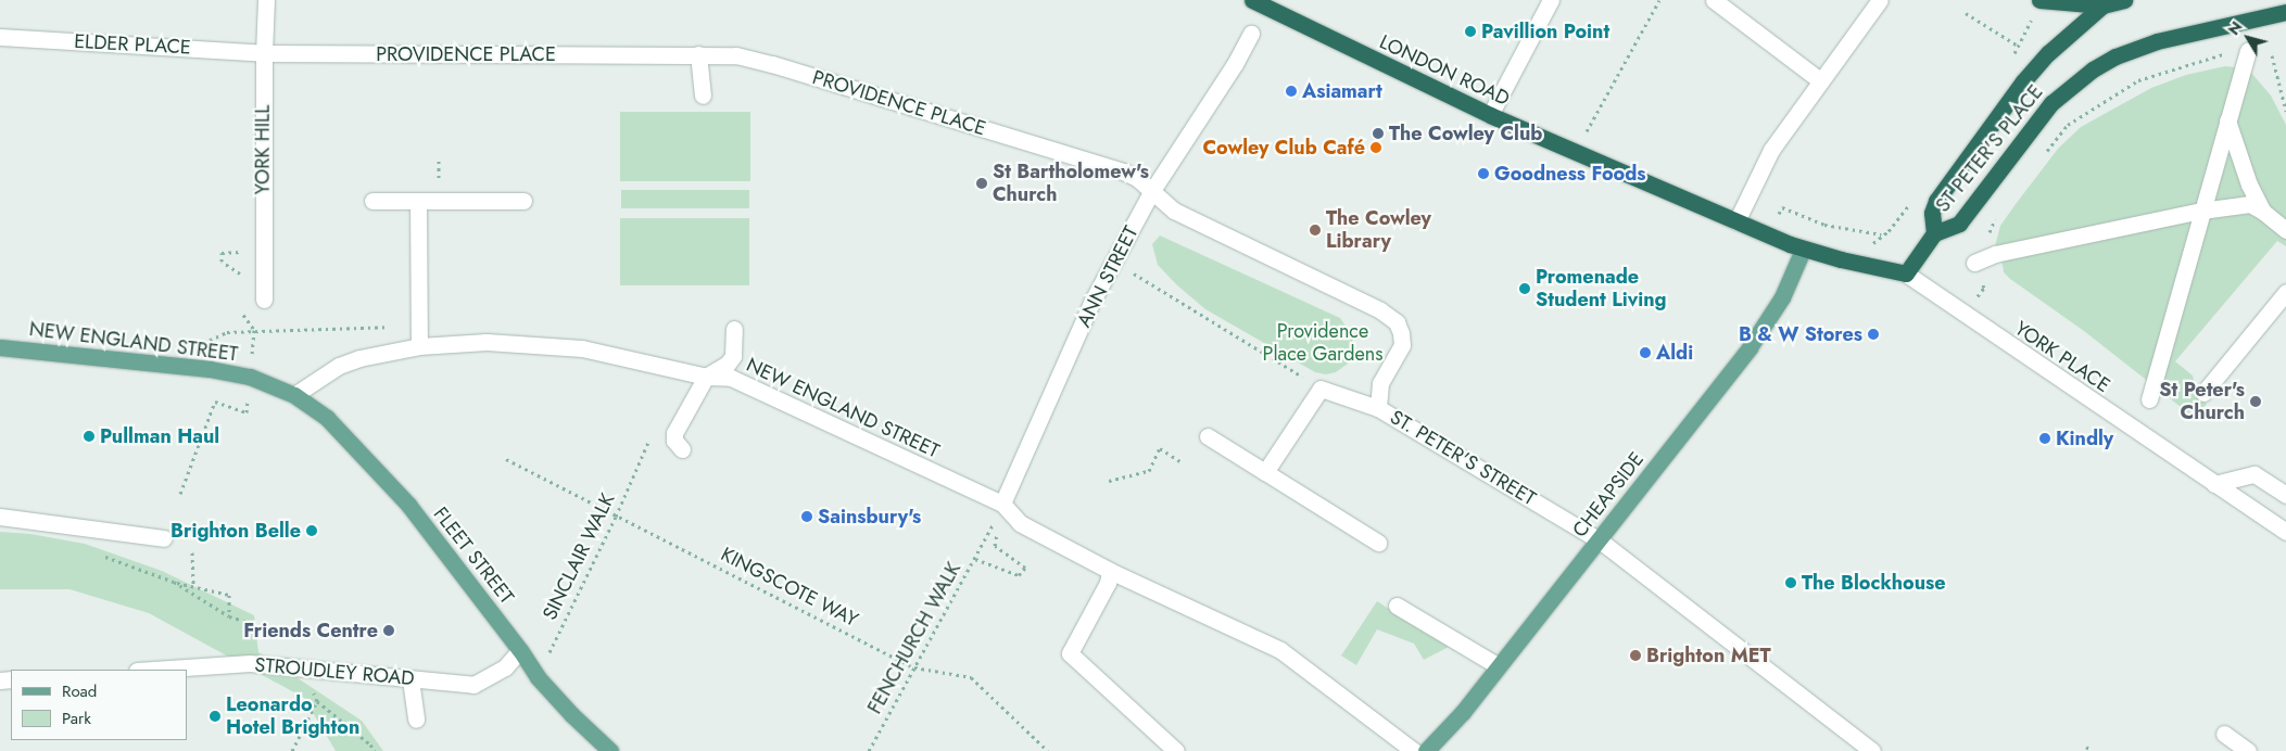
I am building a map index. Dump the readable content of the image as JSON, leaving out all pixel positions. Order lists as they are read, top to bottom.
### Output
{
  "streets": {
    "highway": ["LONDON ROAD", "ST PETER'S PLACE", "YORK PLACE"],
    "main road": ["NEW ENGLAND STREET", "CHEAPSIDE", "FLEET STREET"],
    "street": [
      "ELDER PLACE",
      "PROVIDENCE PLACE",
      "YORK HILL",
      "ANN STREET",
      "ST. PETER'S STREET",
      "STROUDLEY ROAD"
    ],
    "path": ["SINCLAIR WALK", "KINGSCOTE WAY", "FENCHURCH WALK"]
  },
  "crossings": [
    ["ELDER PLACE", "PROVIDENCE PLACE"],
    ["ELDER PLACE", "YORK HILL"],
    ["PROVIDENCE PLACE", "YORK HILL"],
    ["PROVIDENCE PLACE", "ANN STREET"],
    ["PROVIDENCE PLACE", "ST. PETER'S STREET"],
    ["LONDON ROAD", "YORK PLACE"],
    ["LONDON ROAD", "CHEAPSIDE"],
    ["ST PETER'S PLACE", "YORK PLACE"],
    ["ANN STREET", "NEW ENGLAND STREET"],
    ["NEW ENGLAND STREET", "FLEET STREET"],
    ["YORK PLACE", "CHEAPSIDE"],
    ["ST. PETER'S STREET", "CHEAPSIDE"],
    ["FLEET STREET", "SINCLAIR WALK"],
    ["FLEET STREET", "STROUDLEY ROAD"],
    ["SINCLAIR WALK", "KINGSCOTE WAY"],
    ["KINGSCOTE WAY", "FENCHURCH WALK"]
  ],
  "parks": ["Providence Place Gardens"],
  "places": [
    "Pavillion Point",
    "Asiamart",
    "The Cowley Club",
    "Cowley Club Café",
    "Goodness Foods",
    "St Bartholomew's Church",
    "The Cowley Library",
    "Promenade Student Living",
    "B & W Stores",
    "Aldi",
    "St Peter's Church",
    "Pullman Haul",
    "Kindly",
    "Sainsbury's",
    "Brighton Belle",
    "The Blockhouse",
    "Friends Centre",
    "Brighton MET",
    "Leonardo Hotel Brighton"
  ],
  "legend": ["Road", "Park"],
  "north": "top left"
}
